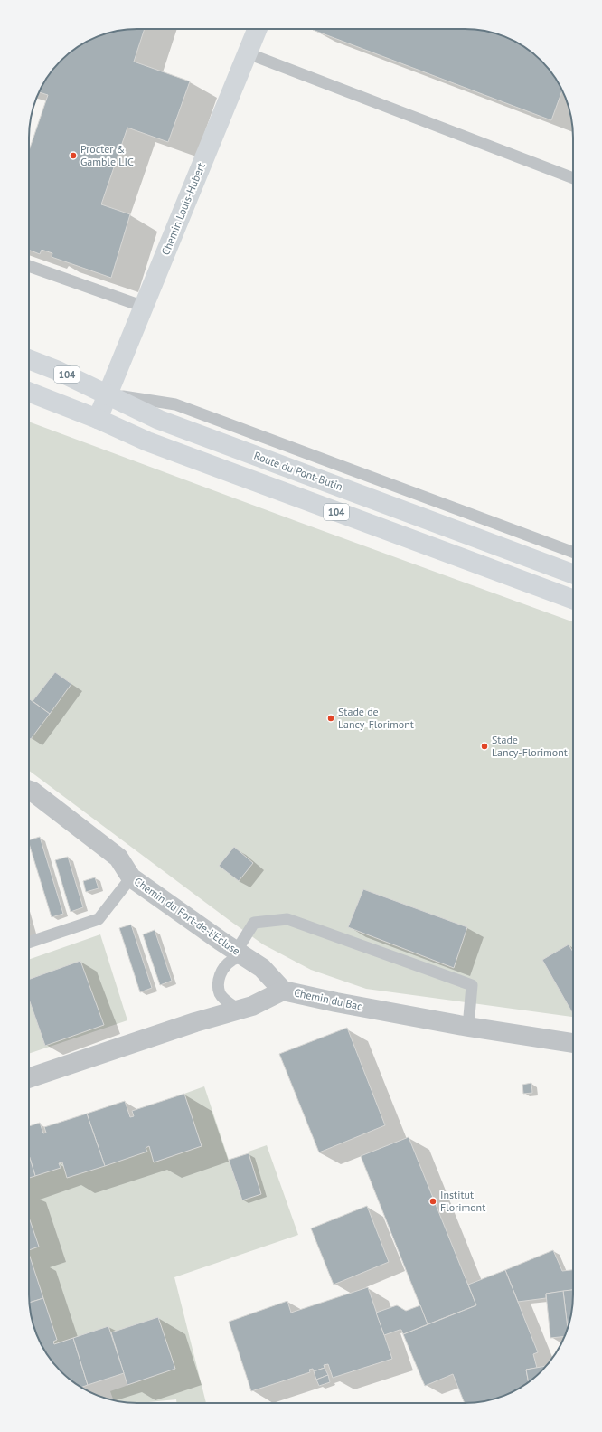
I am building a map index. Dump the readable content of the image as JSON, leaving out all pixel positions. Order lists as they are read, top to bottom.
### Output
{
  "streets": {
    "main road": ["Chemin Louis-Hubert", "104", "Route du Pont-Butin"],
    "street": ["Chemin du Fort-de-l'Ecluse", "Chemin du Bac"]
  },
  "crossings": [
    ["Chemin Louis-Hubert", "104"],
    ["Chemin Louis-Hubert", "Route du Pont-Butin"],
    ["Chemin du Fort-de-l'Ecluse", "Chemin du Bac"]
  ],
  "places": [
    "Procter & Gamble LIC",
    "Stade de Lancy-Florimont",
    "Stade Lancy-Florimont",
    "Institut Florimont"
  ]
}
